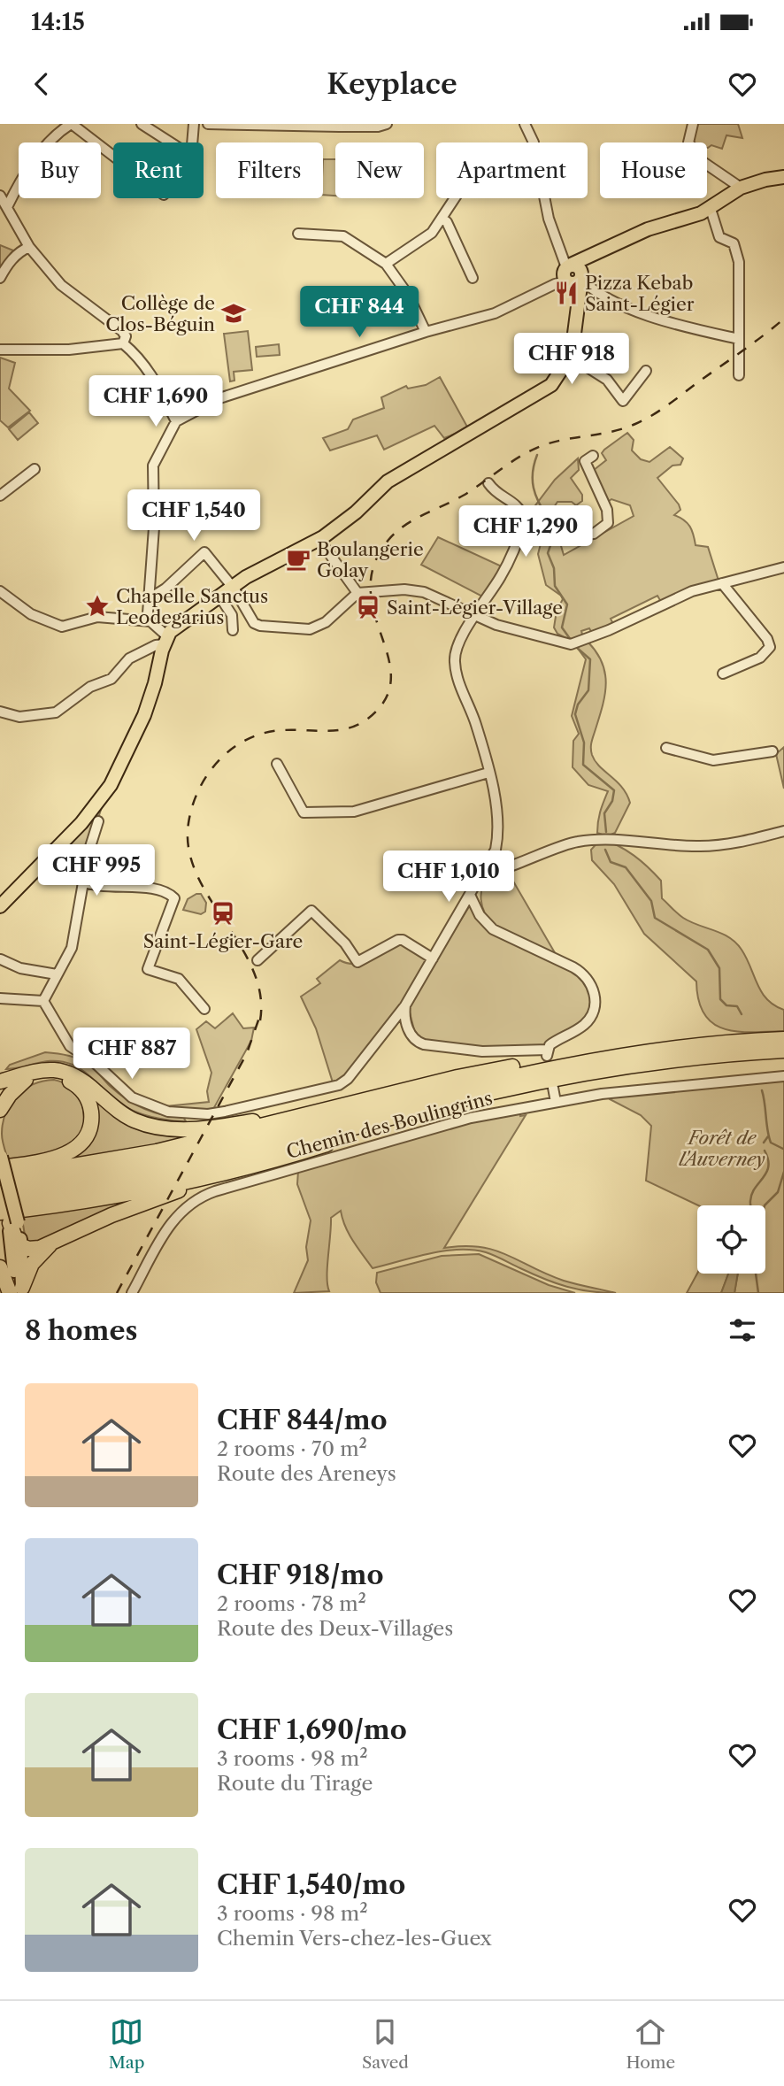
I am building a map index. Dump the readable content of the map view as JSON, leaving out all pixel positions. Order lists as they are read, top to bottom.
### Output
{
  "streets": {
    "street": ["Chemin des Boulingrins"]
  },
  "parks": ["Forêt de l'Auverney"],
  "places": {
    "restaurant": ["Pizza Kebab Saint-Légier"],
    "school or university": ["Collège de Clos-Béguin"],
    "cafe": ["Boulangerie Golay"],
    "place": ["Chapelle Sanctus Leodegarius"],
    "station": ["Saint-Légier-Village", "Saint-Légier-Gare"]
  },
  "page": {
    "status": "14:15",
    "header": "Keyplace",
    "chip": [
      "Buy",
      "Rent",
      "Filters",
      "New",
      "Apartment",
      "House"
    ],
    "price": [
      "CHF 844",
      "CHF 918",
      "CHF 1,690",
      "CHF 1,540",
      "CHF 1,290",
      "CHF 995",
      "CHF 1,010",
      "CHF 887"
    ],
    "heading": "8 homes",
    "list": [
      {
        "name": "CHF 844/mo",
        "note": "2 rooms · 70 m² · Route des Areneys"
      },
      {
        "name": "CHF 918/mo",
        "note": "2 rooms · 78 m² · Route des Deux-Villages"
      },
      {
        "name": "CHF 1,690/mo",
        "note": "3 rooms · 98 m² · Route du Tirage"
      },
      {
        "name": "CHF 1,540/mo",
        "note": "3 rooms · 98 m² · Chemin Vers-chez-les-Guex"
      }
    ],
    "tabs": ["Map", "Saved", "Home"]
  }
}
